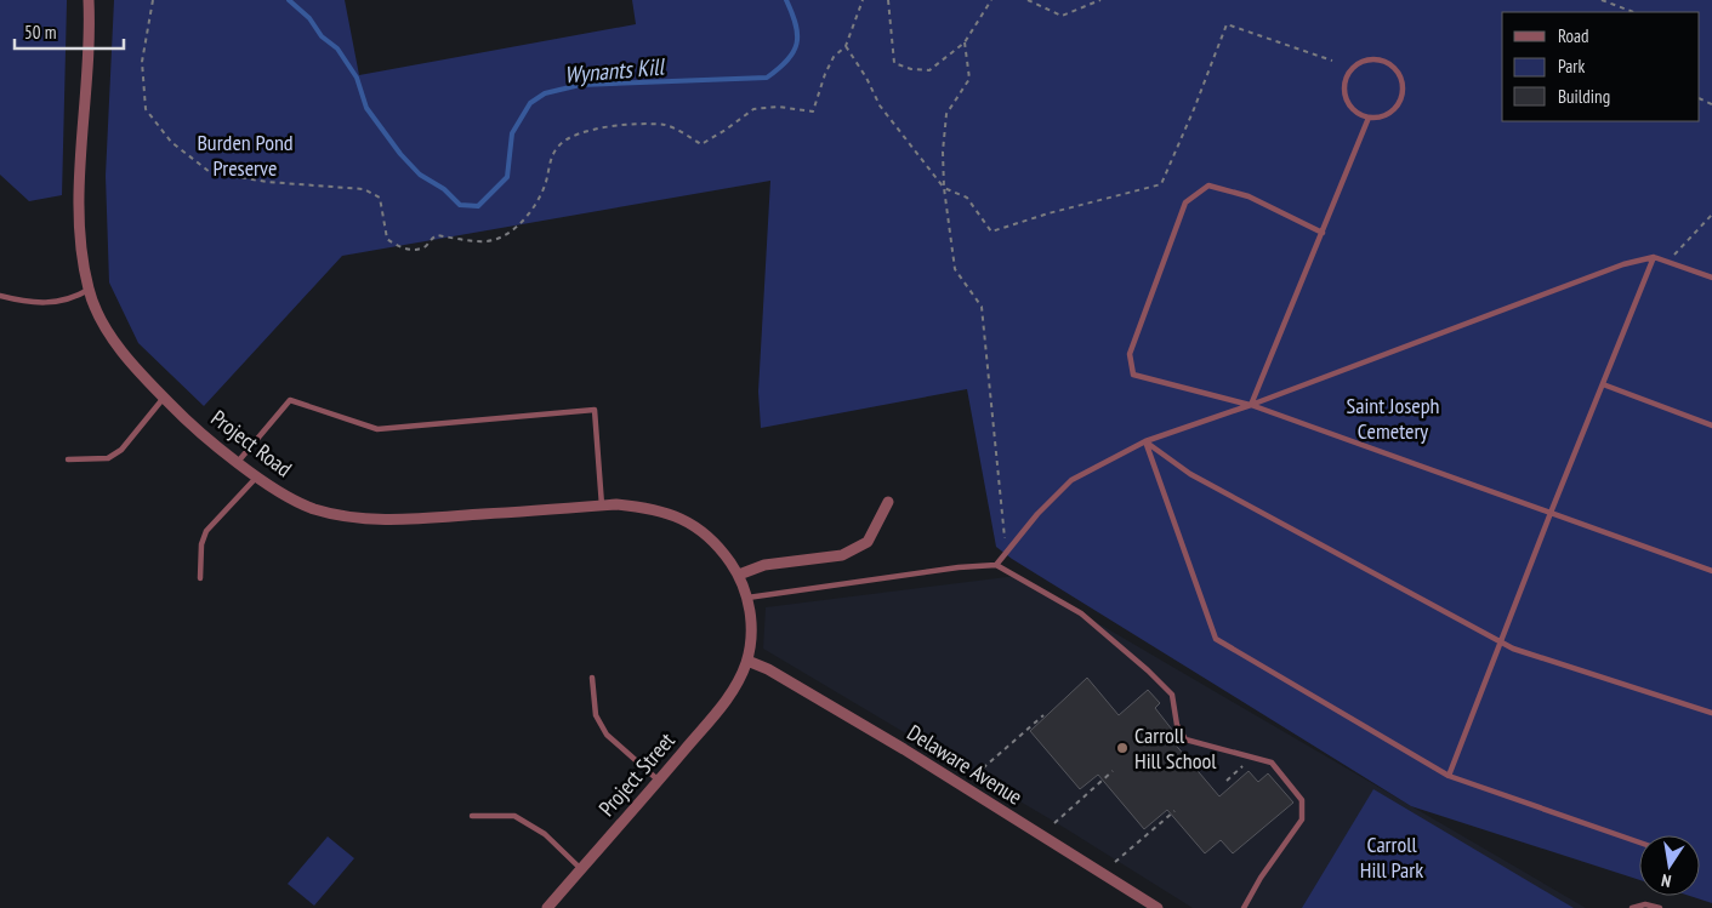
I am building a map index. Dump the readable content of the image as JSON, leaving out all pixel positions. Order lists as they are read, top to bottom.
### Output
{
  "streets": {
    "street": ["Project Road", "Delaware Avenue", "Project Street"]
  },
  "crossings": [
    ["Project Road", "Delaware Avenue"],
    ["Project Road", "Project Street"],
    ["Delaware Avenue", "Project Street"]
  ],
  "water": ["Wynants Kill"],
  "parks": ["Burden Pond Preserve", "Saint Joseph Cemetery", "Carroll Hill Park"],
  "places": ["Carroll Hill School"],
  "legend": ["Road", "Park", "Building"],
  "scale_bar": "50 m",
  "north": "bottom"
}
